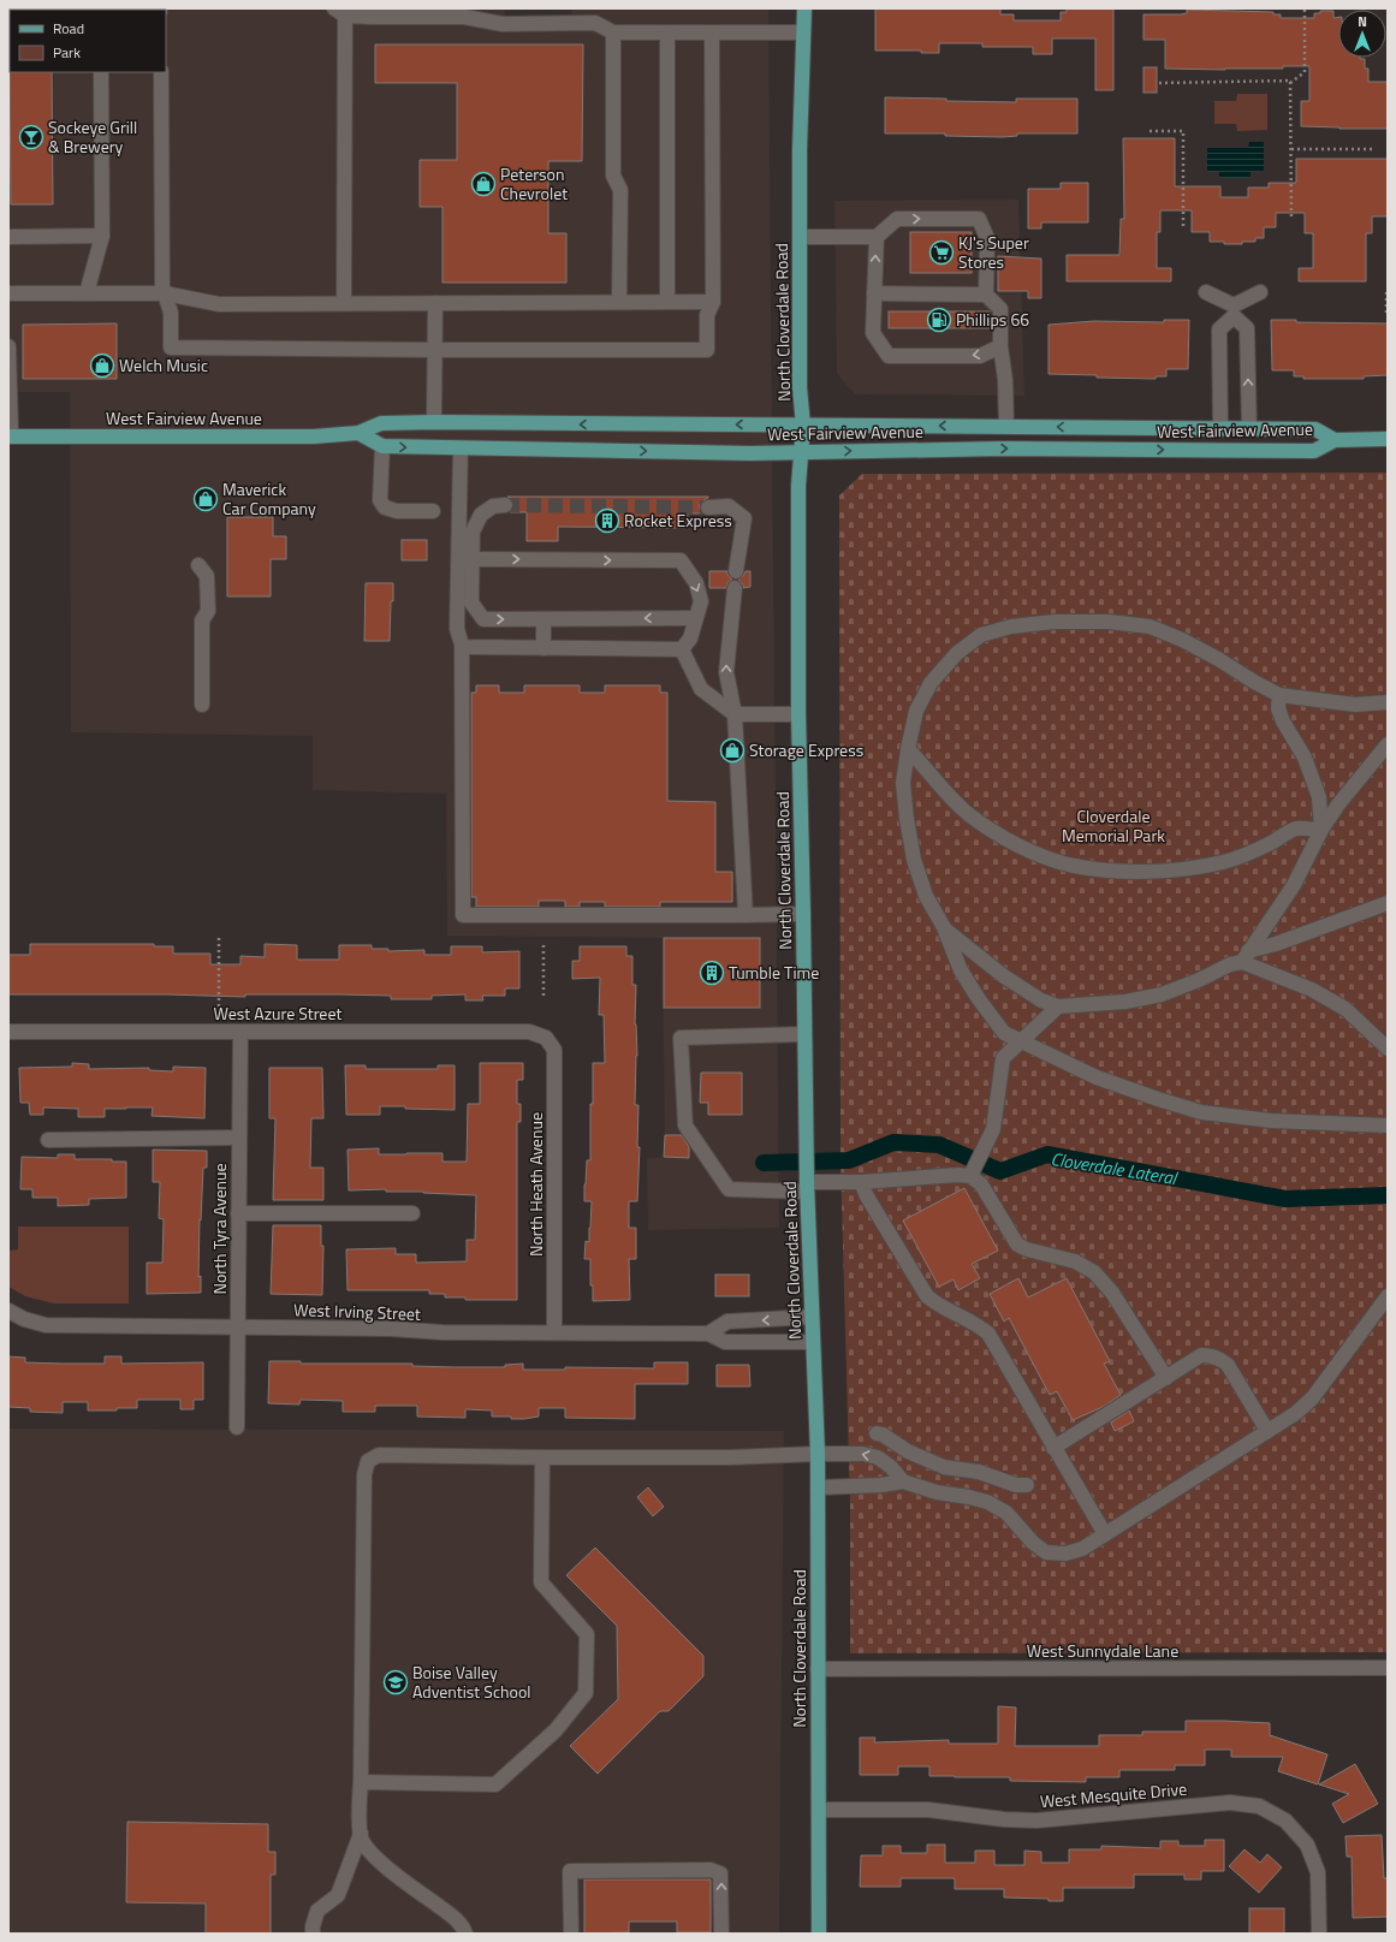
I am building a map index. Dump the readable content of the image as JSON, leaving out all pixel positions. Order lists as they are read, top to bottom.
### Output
{
  "streets": {
    "main road": ["North Cloverdale Road", "West Fairview Avenue"],
    "street": [
      "West Azure Street",
      "North Heath Avenue",
      "North Tyra Avenue",
      "West Irving Street",
      "West Sunnydale Lane",
      "West Mesquite Drive"
    ]
  },
  "crossings": [
    ["North Cloverdale Road", "West Fairview Avenue"],
    ["North Cloverdale Road", "West Irving Street"],
    ["North Cloverdale Road", "West Sunnydale Lane"],
    ["North Cloverdale Road", "West Mesquite Drive"],
    ["West Azure Street", "North Heath Avenue"],
    ["West Azure Street", "North Tyra Avenue"],
    ["North Heath Avenue", "West Irving Street"],
    ["North Tyra Avenue", "West Irving Street"]
  ],
  "water": ["Cloverdale Lateral"],
  "parks": ["Cloverdale Memorial Park"],
  "places": {
    "bar": ["Sockeye Grill & Brewery"],
    "shop": [
      "Peterson Chevrolet",
      "Welch Music",
      "Maverick Car Company",
      "Storage Express"
    ],
    "supermarket": ["KJ's Super Stores"],
    "fuel station": ["Phillips 66"],
    "building": ["Rocket Express", "Tumble Time"],
    "school or university": ["Boise Valley Adventist School"]
  },
  "legend": ["Road", "Park"],
  "north": "top"
}
